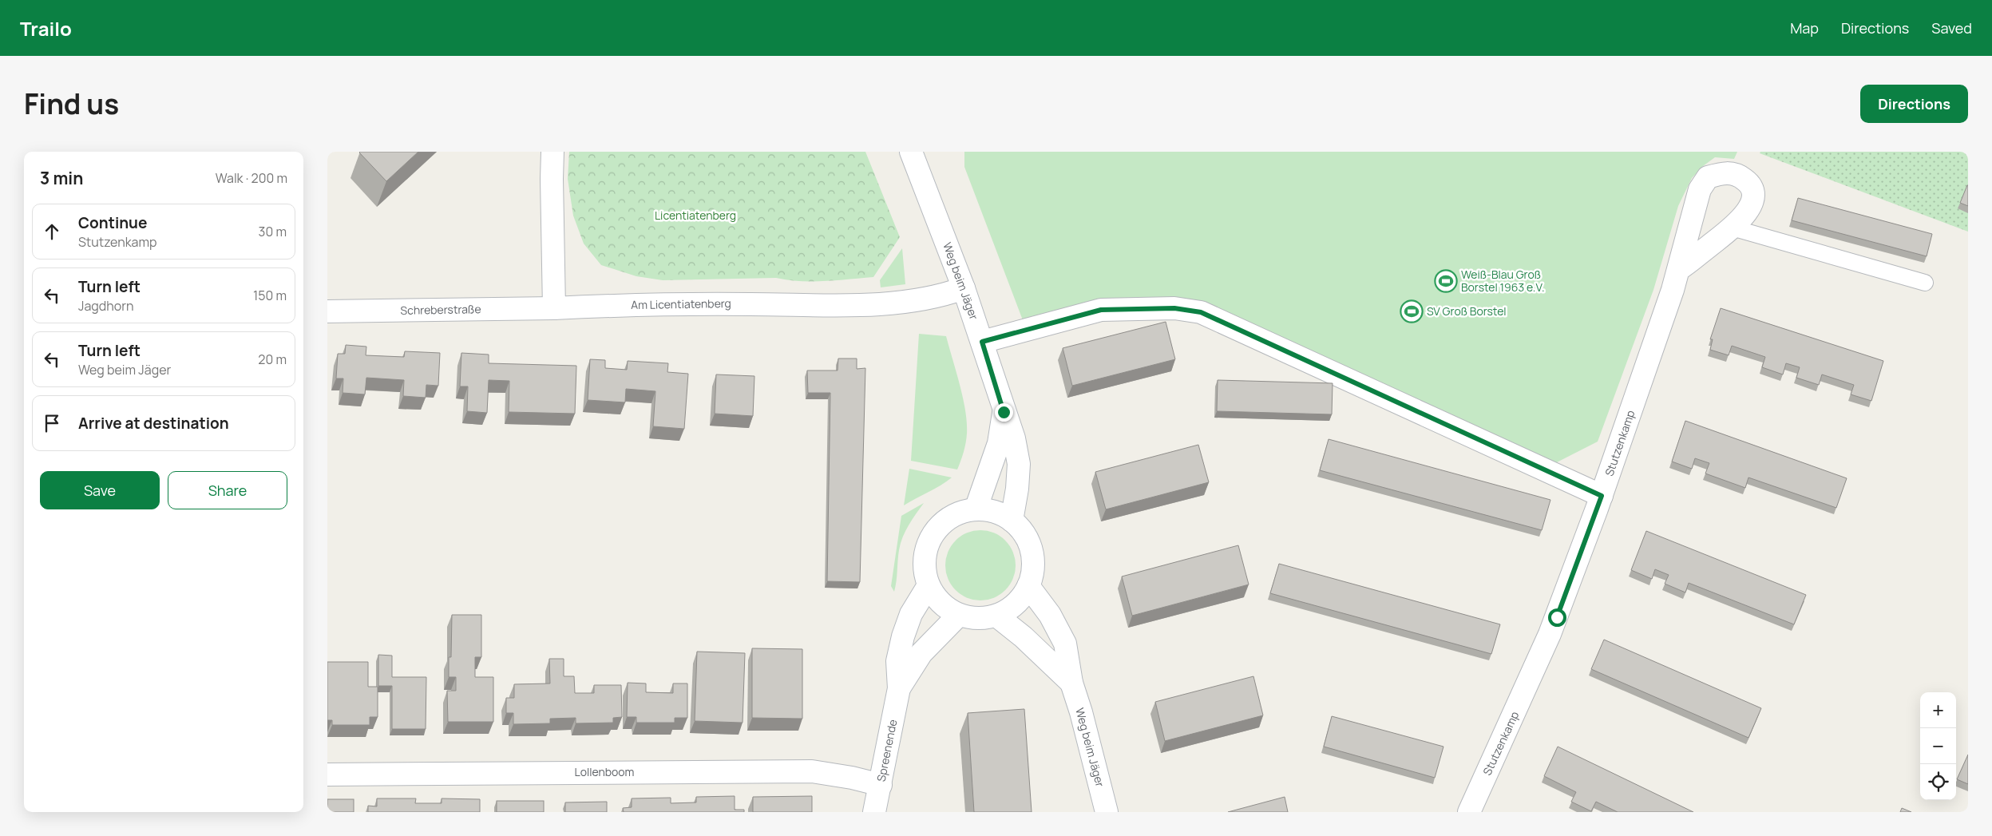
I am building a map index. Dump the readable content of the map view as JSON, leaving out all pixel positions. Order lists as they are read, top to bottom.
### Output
{
  "streets": {
    "street": [
      "Weg beim Jäger",
      "Am Licentiatenberg",
      "Schreberstraße",
      "Stutzenkamp",
      "Spreenende",
      "Lollenboom"
    ]
  },
  "crossings": [
    ["Weg beim Jäger", "Am Licentiatenberg"],
    ["Weg beim Jäger", "Spreenende"],
    ["Am Licentiatenberg", "Schreberstraße"],
    ["Spreenende", "Lollenboom"]
  ],
  "parks": ["Licentiatenberg"],
  "places": {
    "sports": ["Weiß-Blau Groß Borstel 1963 e.V.", "SV Groß Borstel"]
  },
  "page": {
    "header": "Trailo",
    "nav": ["Map", "Directions", "Saved"],
    "title": "Find us",
    "buttons": [
      "Directions",
      ["Save", "Share"]
    ],
    "heading": ["3 min", "Walk · 200 m"],
    "list": [
      ["Continue", "Stutzenkamp", "30 m"],
      ["Turn left", "Jagdhorn", "150 m"],
      ["Turn left", "Weg beim Jäger", "20 m"],
      "Arrive at destination"
    ],
    "map_buttons": ["+", "−"]
  }
}
